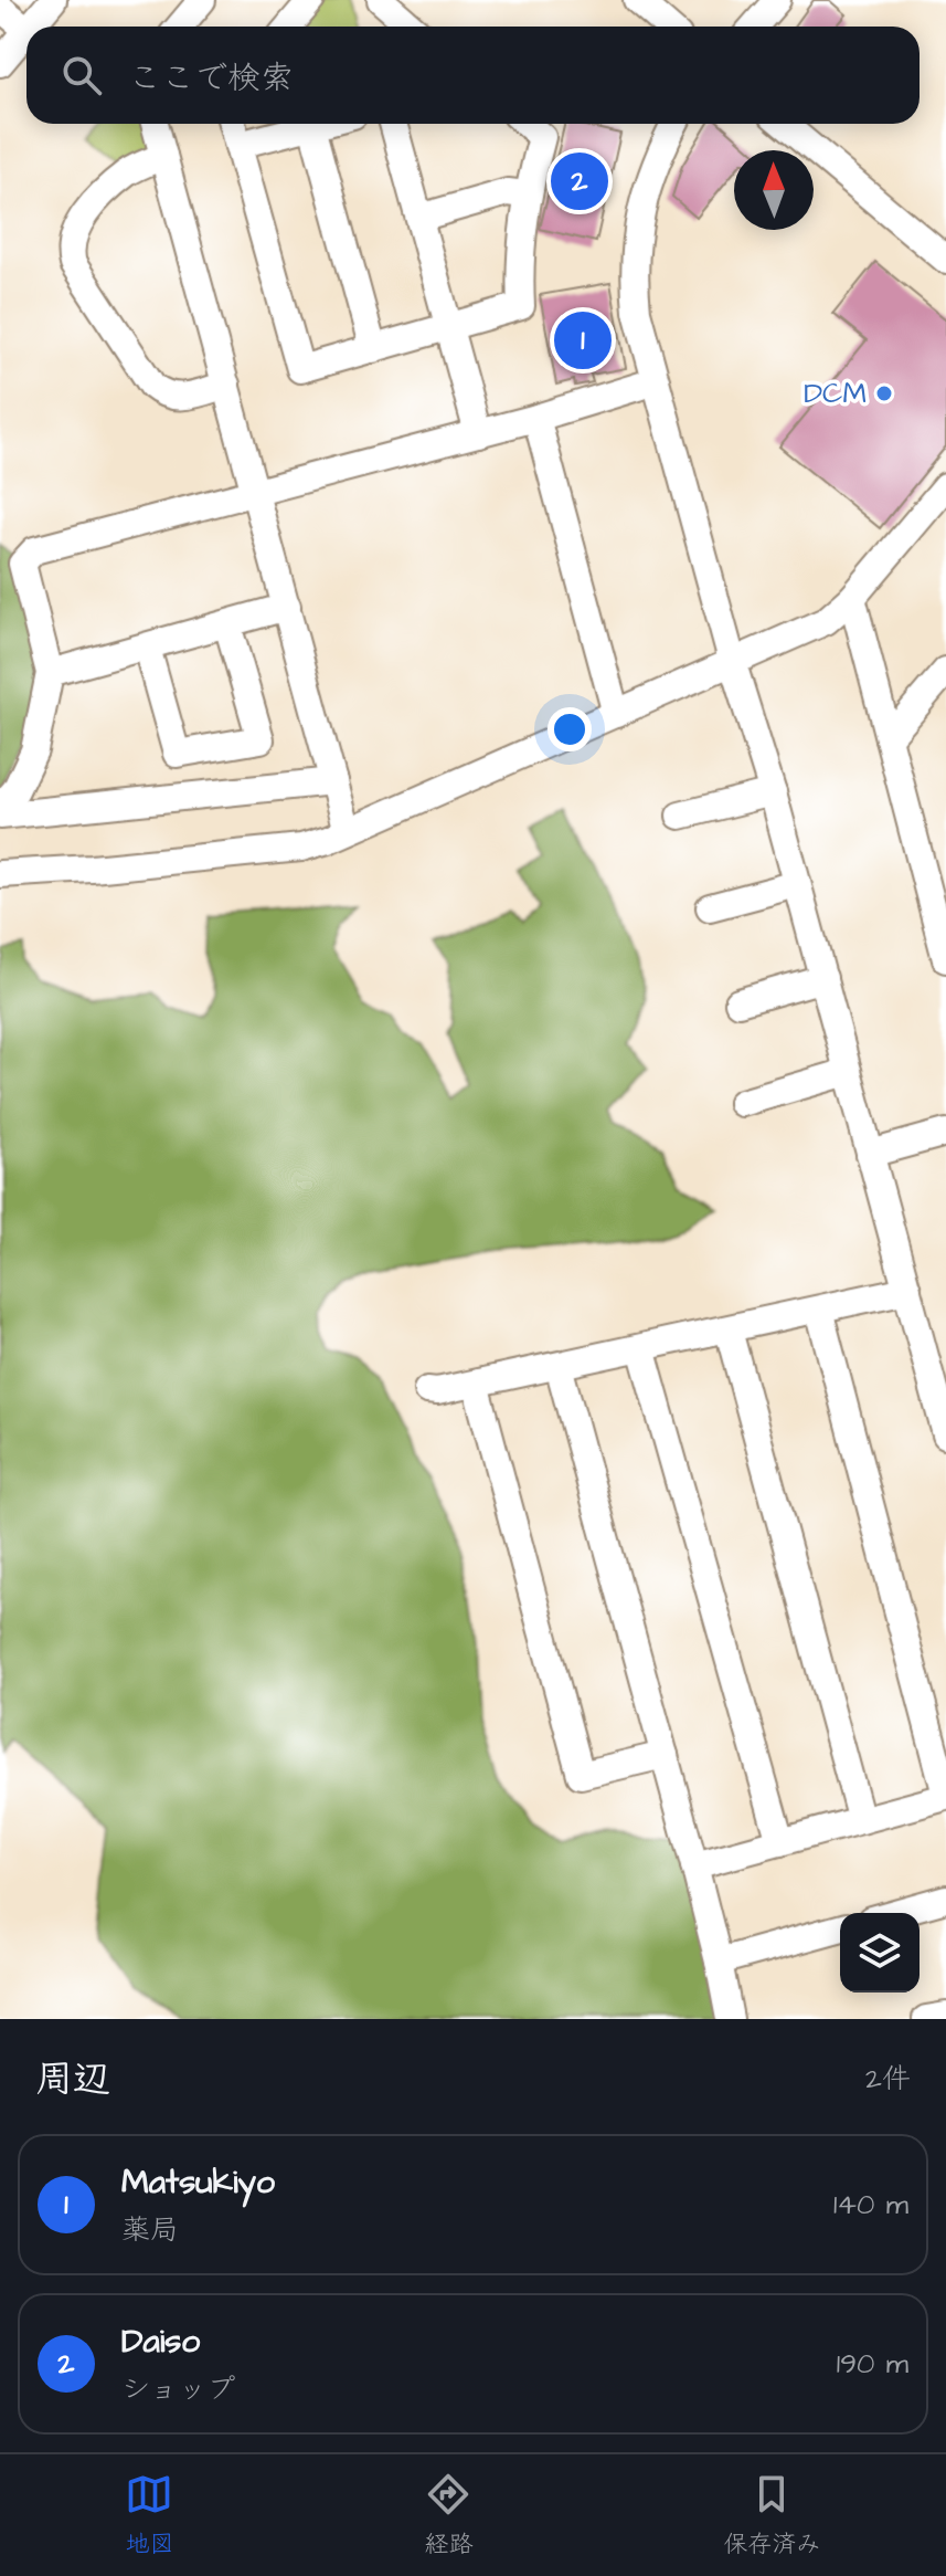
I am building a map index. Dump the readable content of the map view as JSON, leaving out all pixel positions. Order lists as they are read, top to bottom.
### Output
{
  "places": ["DCM"],
  "north": "top",
  "page": {
    "search": "ここで検索",
    "pins": ["2", "1"],
    "heading": ["周辺", "2件"],
    "list": [
      {
        "mark": "1",
        "name": "Matsukiyo",
        "note": "薬局",
        "value": "140 m"
      },
      {
        "mark": "2",
        "name": "Daiso",
        "note": "ショップ",
        "value": "190 m"
      }
    ],
    "nav": ["地図", "経路", "保存済み"]
  }
}
